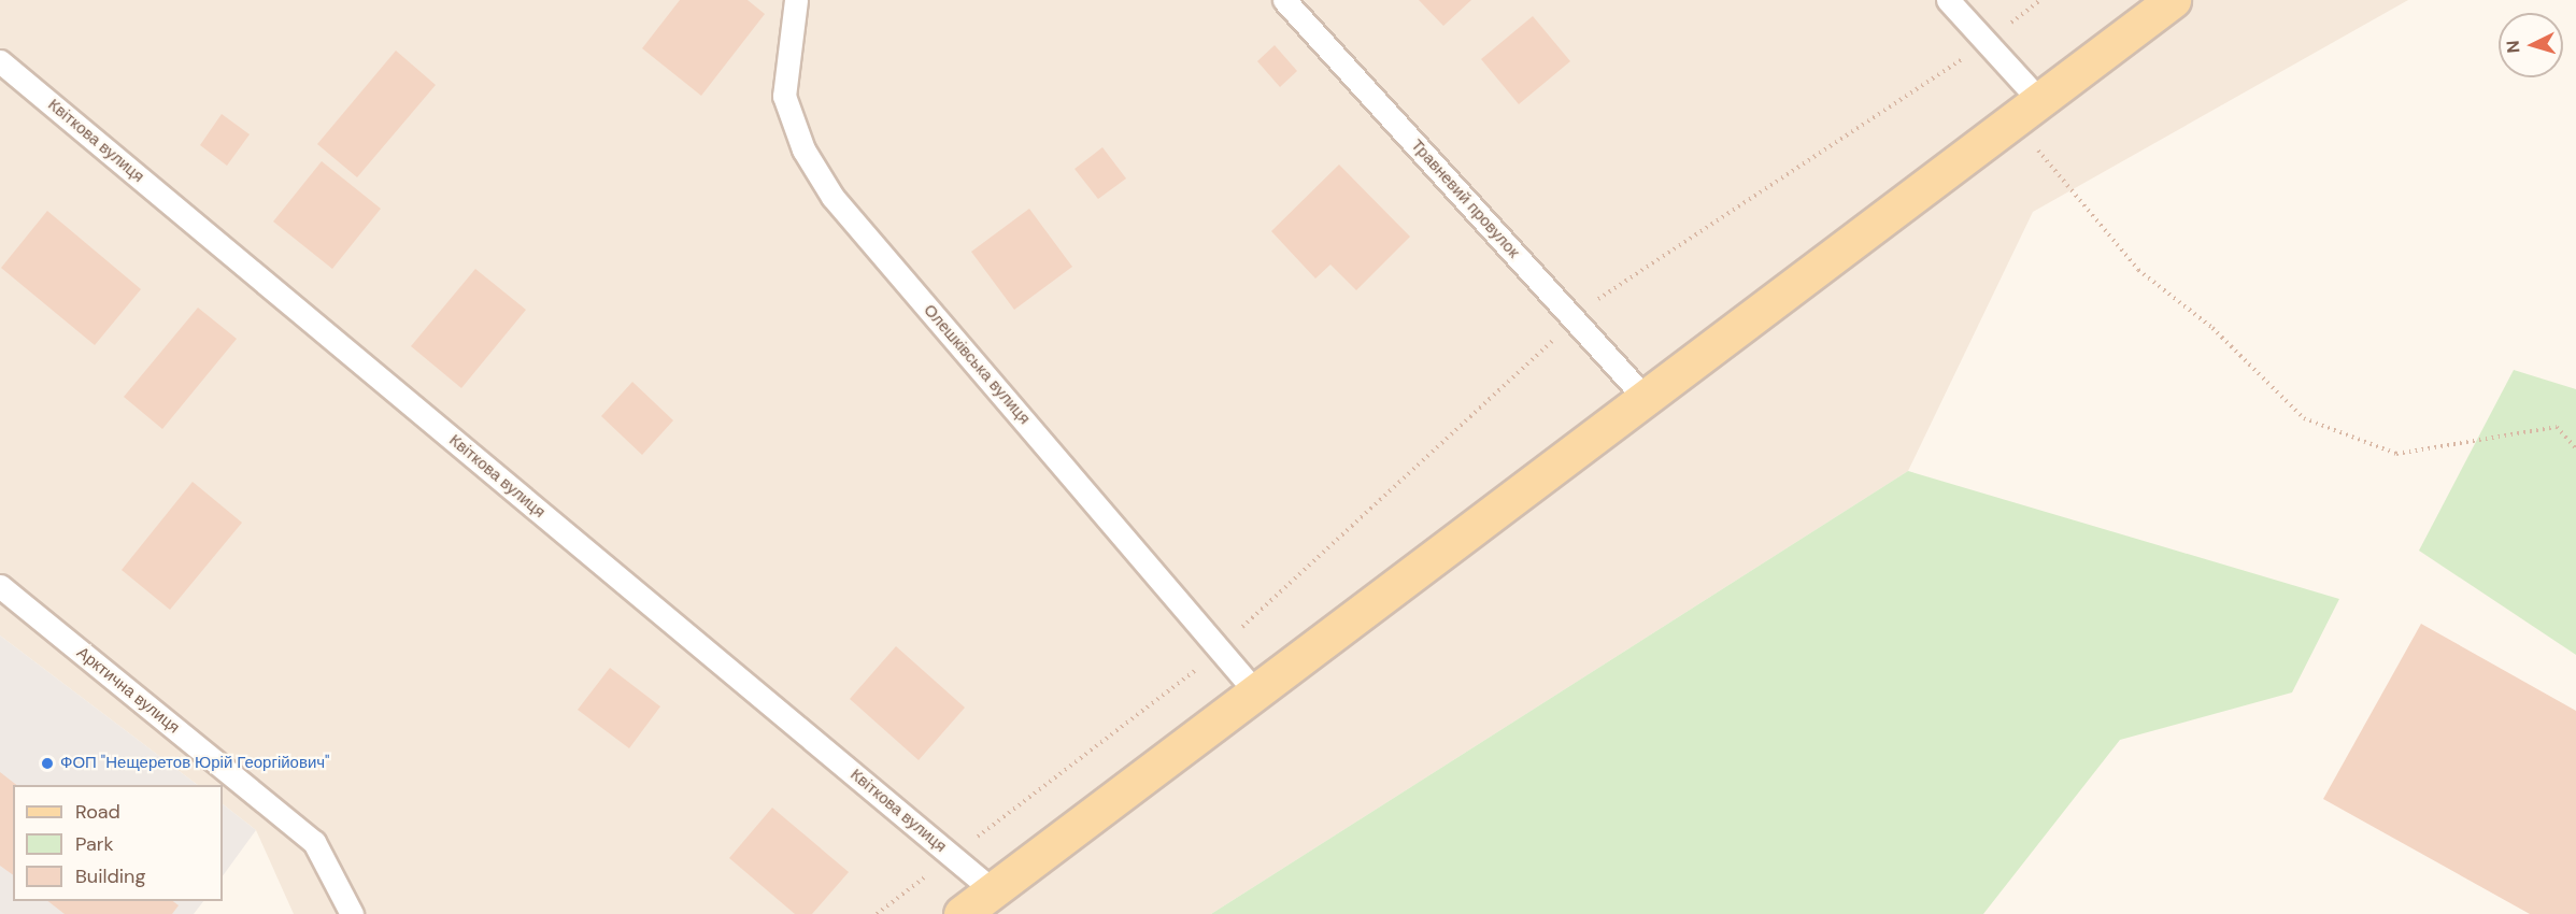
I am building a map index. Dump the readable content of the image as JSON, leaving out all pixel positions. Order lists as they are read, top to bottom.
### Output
{
  "streets": {
    "lane": [
      "Квіткова вулиця",
      "Травневий провулок",
      "Олешківська вулиця",
      "Арктична вулиця"
    ]
  },
  "places": ["ФОП \"Нещеретов Юрій Георгійович\""],
  "legend": ["Road", "Park", "Building"],
  "north": "left"
}
